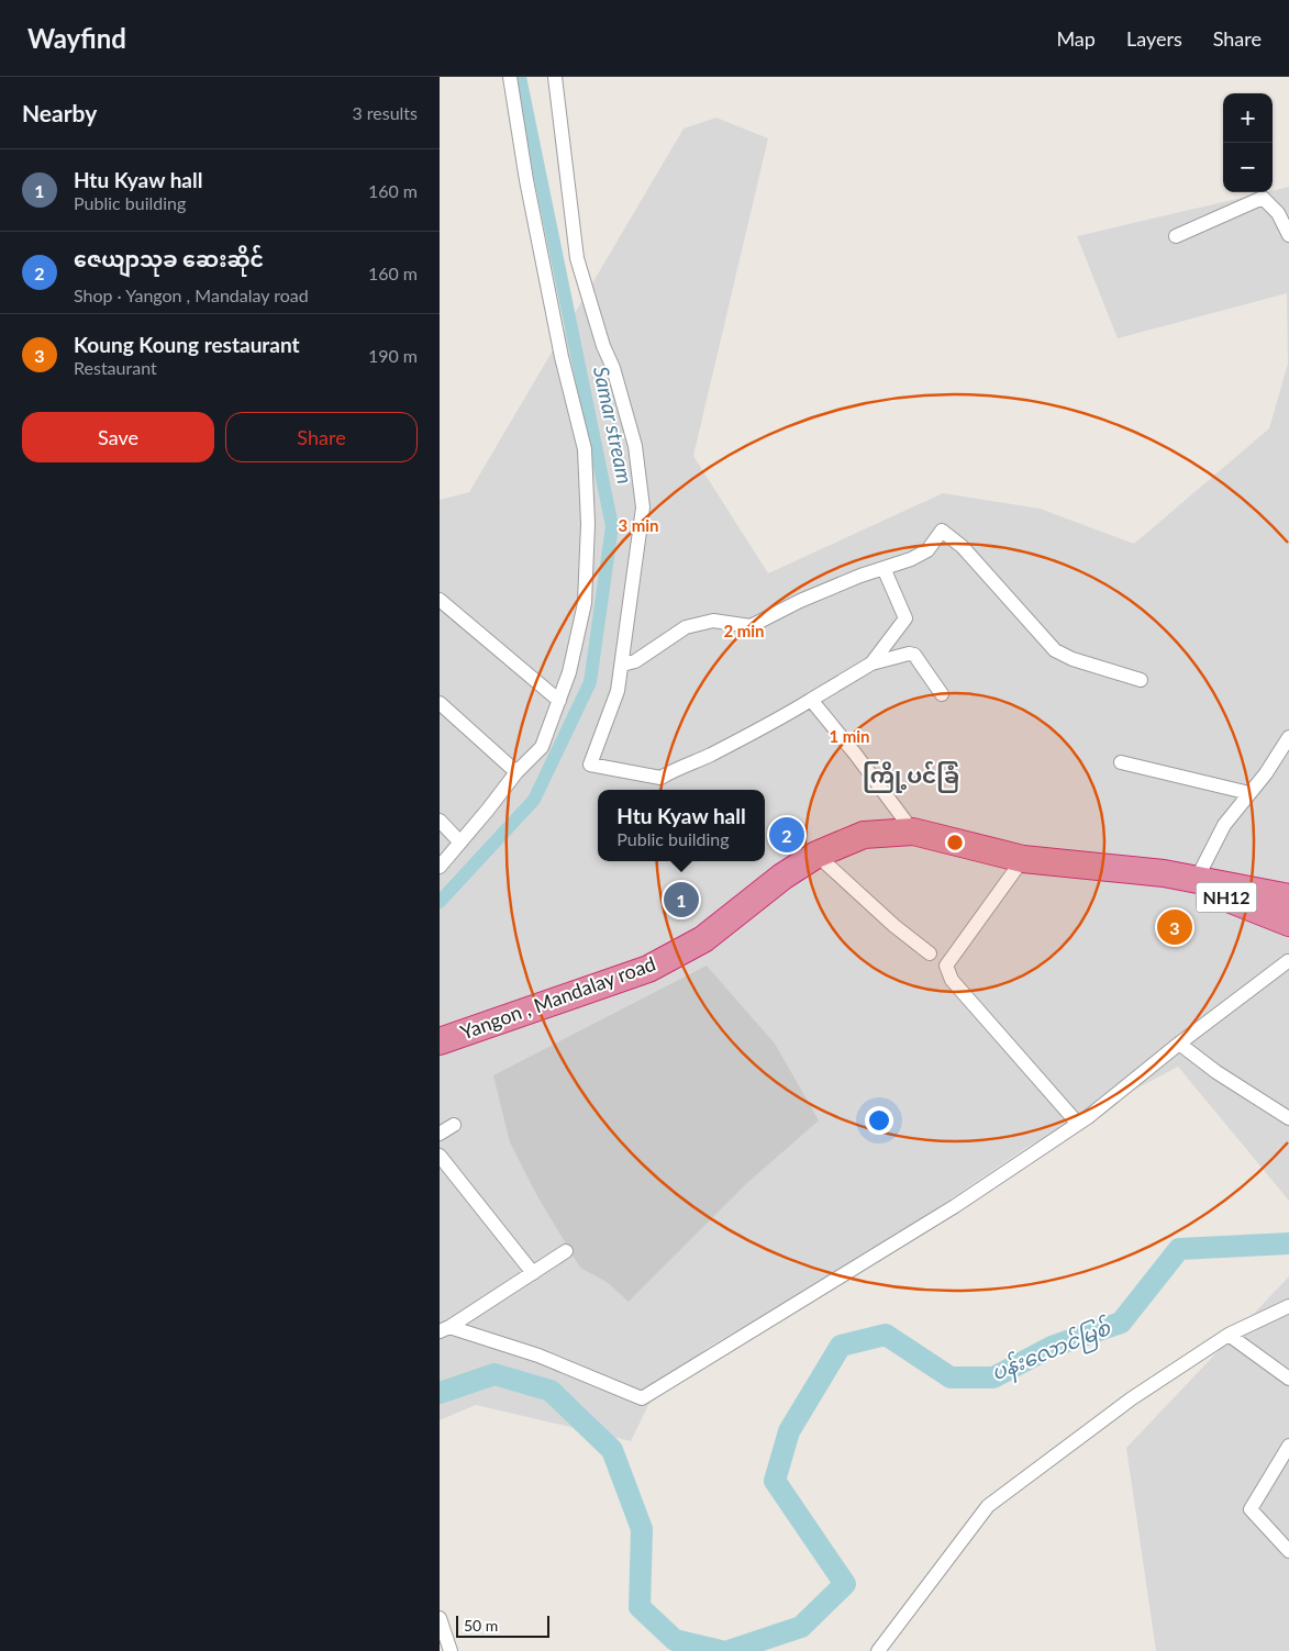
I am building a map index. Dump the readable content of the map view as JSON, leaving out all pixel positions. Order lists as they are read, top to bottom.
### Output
{
  "streets": {
    "highway": ["NH12", "Yangon , Mandalay road"]
  },
  "crossings": [
    ["NH12", "Yangon , Mandalay road"]
  ],
  "districts": ["ကြို့ပင်ခြံ"],
  "water": ["Samar stream", "ပန်းလောင်မြစ်"],
  "scale_bar": "50 m",
  "page": {
    "header": "Wayfind",
    "nav": ["Map", "Layers", "Share"],
    "heading": ["Nearby", "3 results"],
    "map_buttons": ["+", "−"],
    "list": [
      {
        "mark": "1",
        "name": "Htu Kyaw hall",
        "note": "Public building",
        "value": "160 m"
      },
      {
        "mark": "2",
        "name": "ဇေယျာသုခ ဆေးဆိုင်",
        "note": "Shop · Yangon , Mandalay road",
        "value": "160 m"
      },
      {
        "mark": "3",
        "name": "Koung Koung restaurant",
        "note": "Restaurant",
        "value": "190 m"
      }
    ],
    "buttons": ["Save", "Share"],
    "popup": ["Htu Kyaw hall", "Public building"],
    "pins": ["2", "1", "3"],
    "scale": "50 m"
  },
  "rings": ["3 min", "2 min", "1 min"]
}
